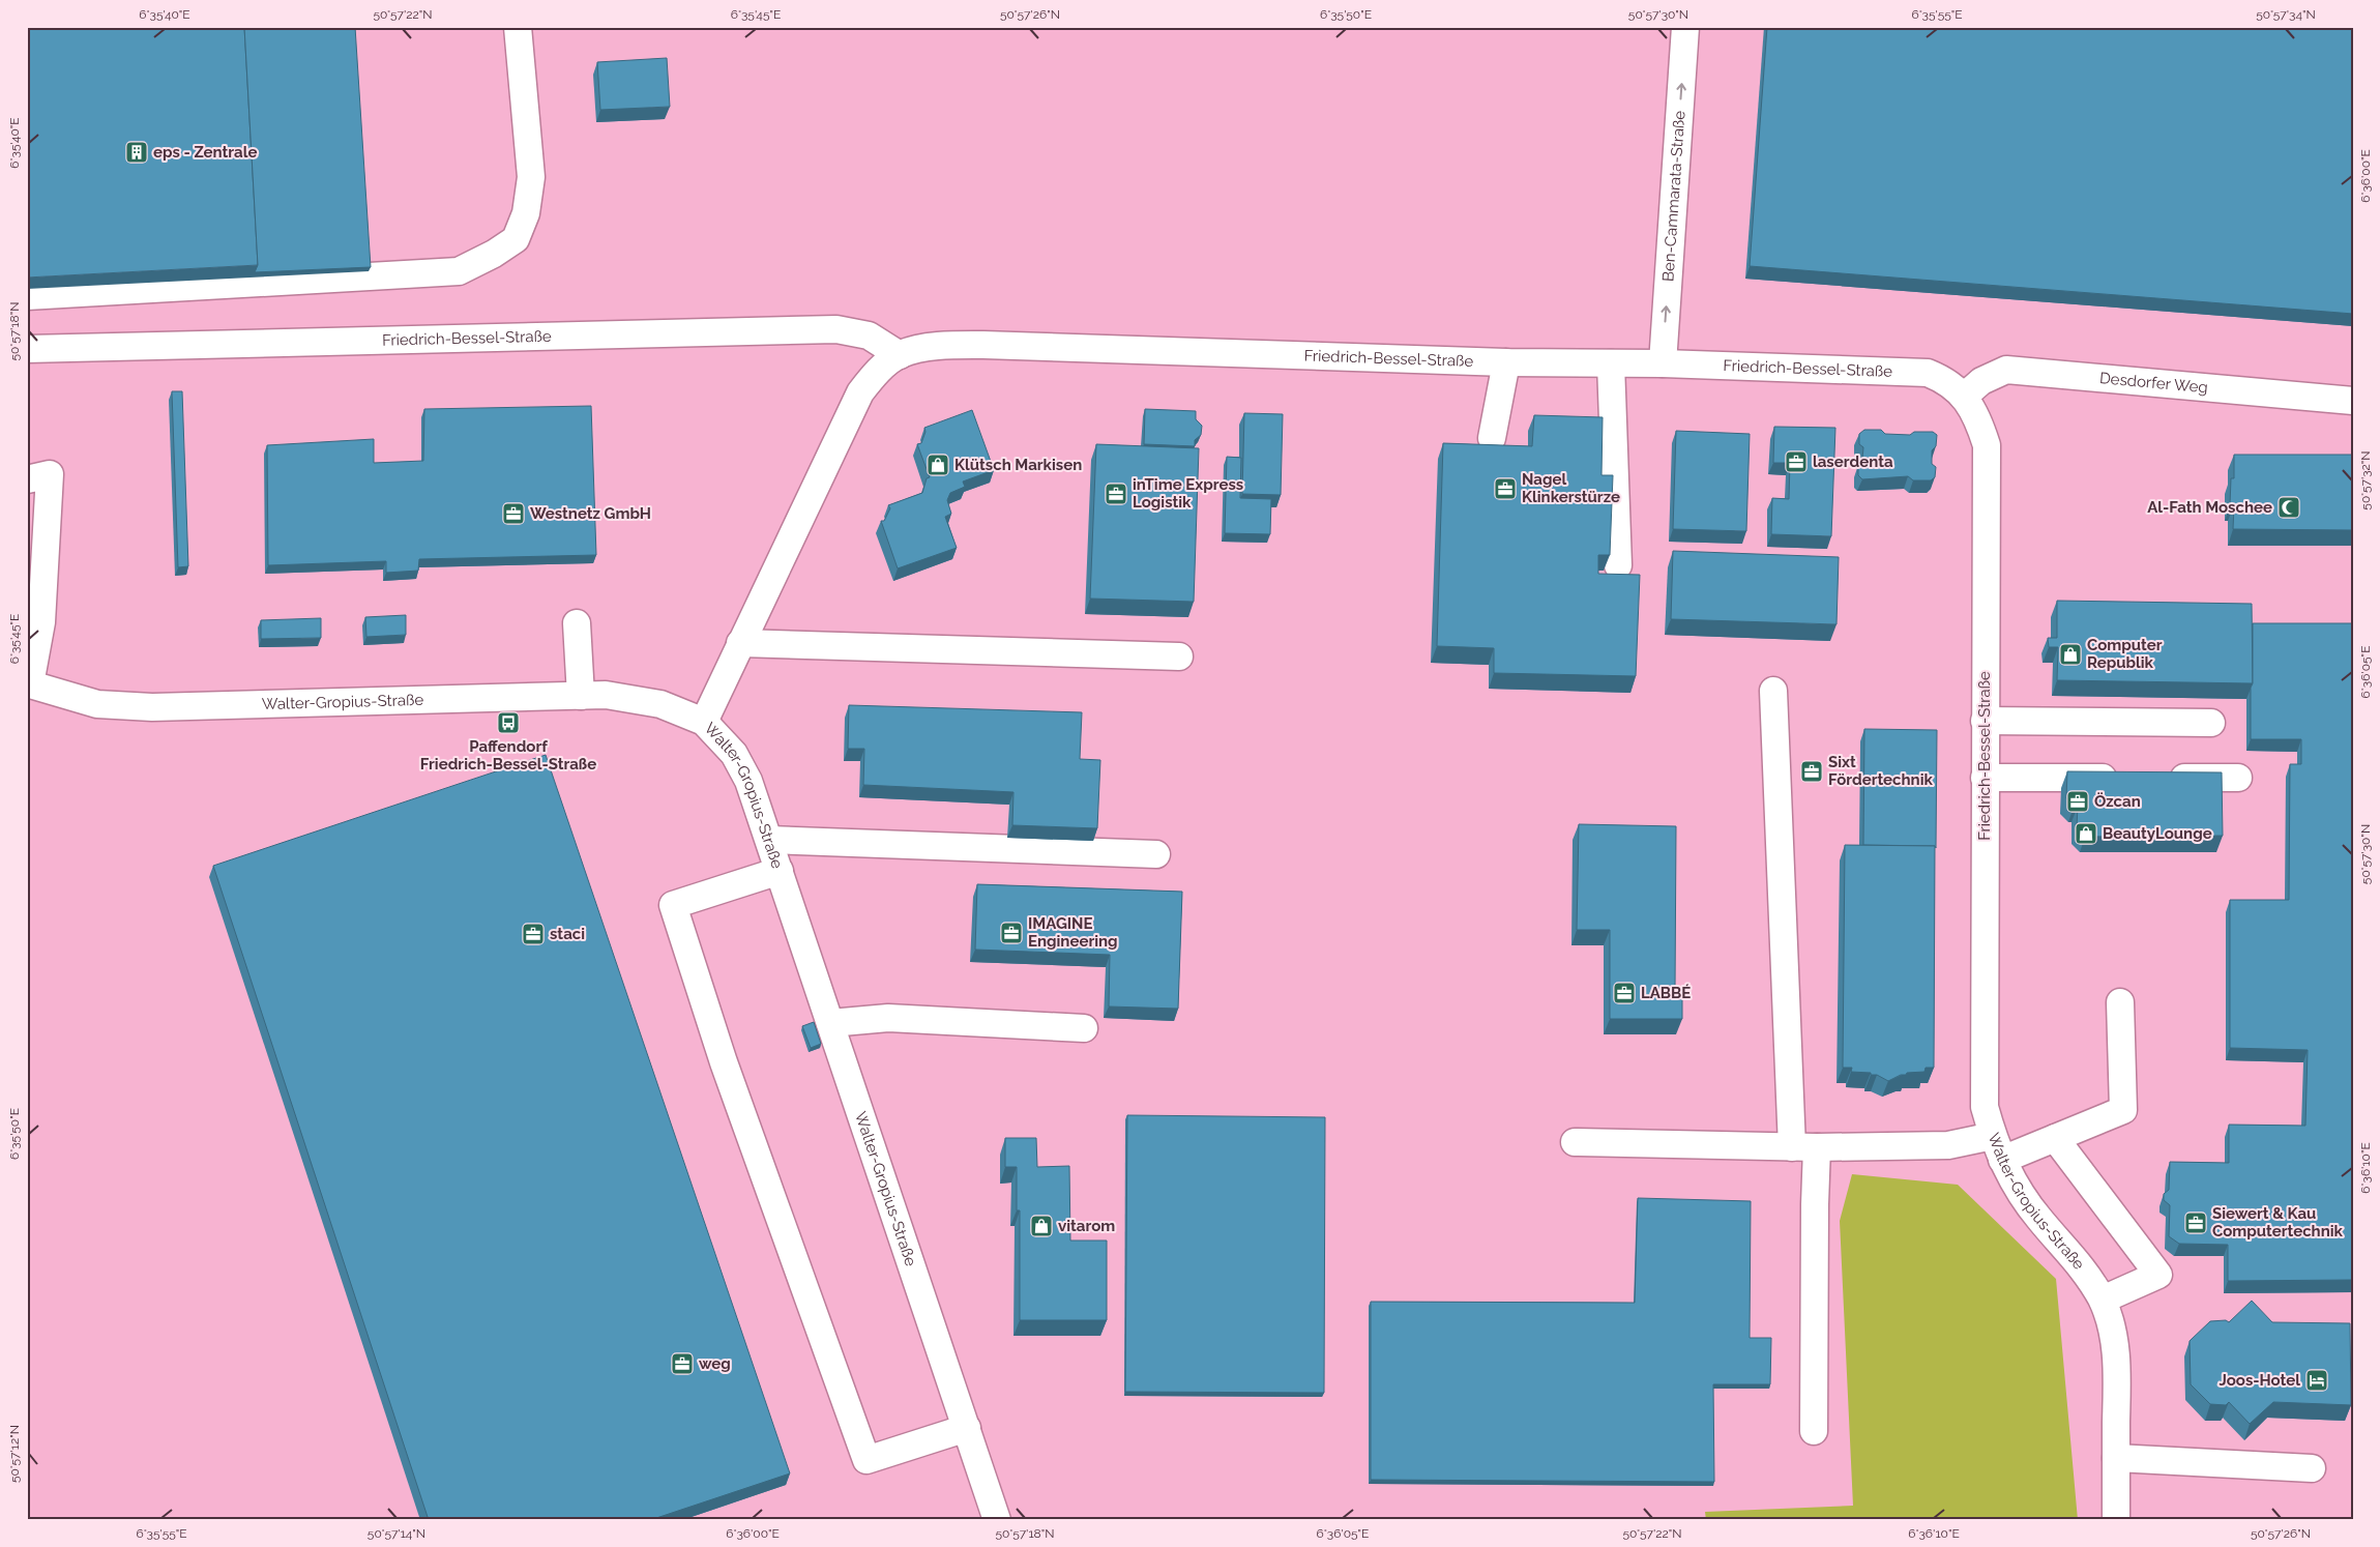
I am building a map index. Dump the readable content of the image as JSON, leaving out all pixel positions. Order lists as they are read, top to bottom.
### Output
{
  "streets": {
    "street": [
      "Ben-Cammarata-Straße",
      "Friedrich-Bessel-Straße",
      "Desdorfer Weg",
      "Walter-Gropius-Straße"
    ]
  },
  "crossings": [
    ["Ben-Cammarata-Straße", "Friedrich-Bessel-Straße"],
    ["Friedrich-Bessel-Straße", "Desdorfer Weg"],
    ["Friedrich-Bessel-Straße", "Walter-Gropius-Straße"]
  ],
  "one_way": ["Ben-Cammarata-Straße"],
  "places": {
    "building": ["eps - Zentrale"],
    "office": [
      "laserdenta",
      "Nagel Klinkerstürze",
      "inTime Express Logistik",
      "Westnetz GmbH",
      "Sixt Fördertechnik",
      "Özcan",
      "IMAGINE Engineering",
      "staci",
      "LABBÉ",
      "Siewert & Kau Computertechnik",
      "weg"
    ],
    "shop": [
      "Klütsch Markisen",
      "Computer Republik",
      "BeautyLounge",
      "vitarom"
    ],
    "mosque": ["Al-Fath Moschee"],
    "bus stop": ["Paffendorf Friedrich-Bessel-Straße"],
    "hotel": ["Joos-Hotel"]
  },
  "coordinates": [
    "6°35'40\"E",
    "50°57'22\"N",
    "6°35'45\"E",
    "50°57'26\"N",
    "6°35'50\"E",
    "50°57'30\"N",
    "6°35'55\"E",
    "50°57'34\"N",
    "6°36'00\"E",
    "50°57'18\"N",
    "50°57'32\"N",
    "6°36'05\"E",
    "6°36'10\"E",
    "50°57'12\"N",
    "50°57'14\"N"
  ]
}
